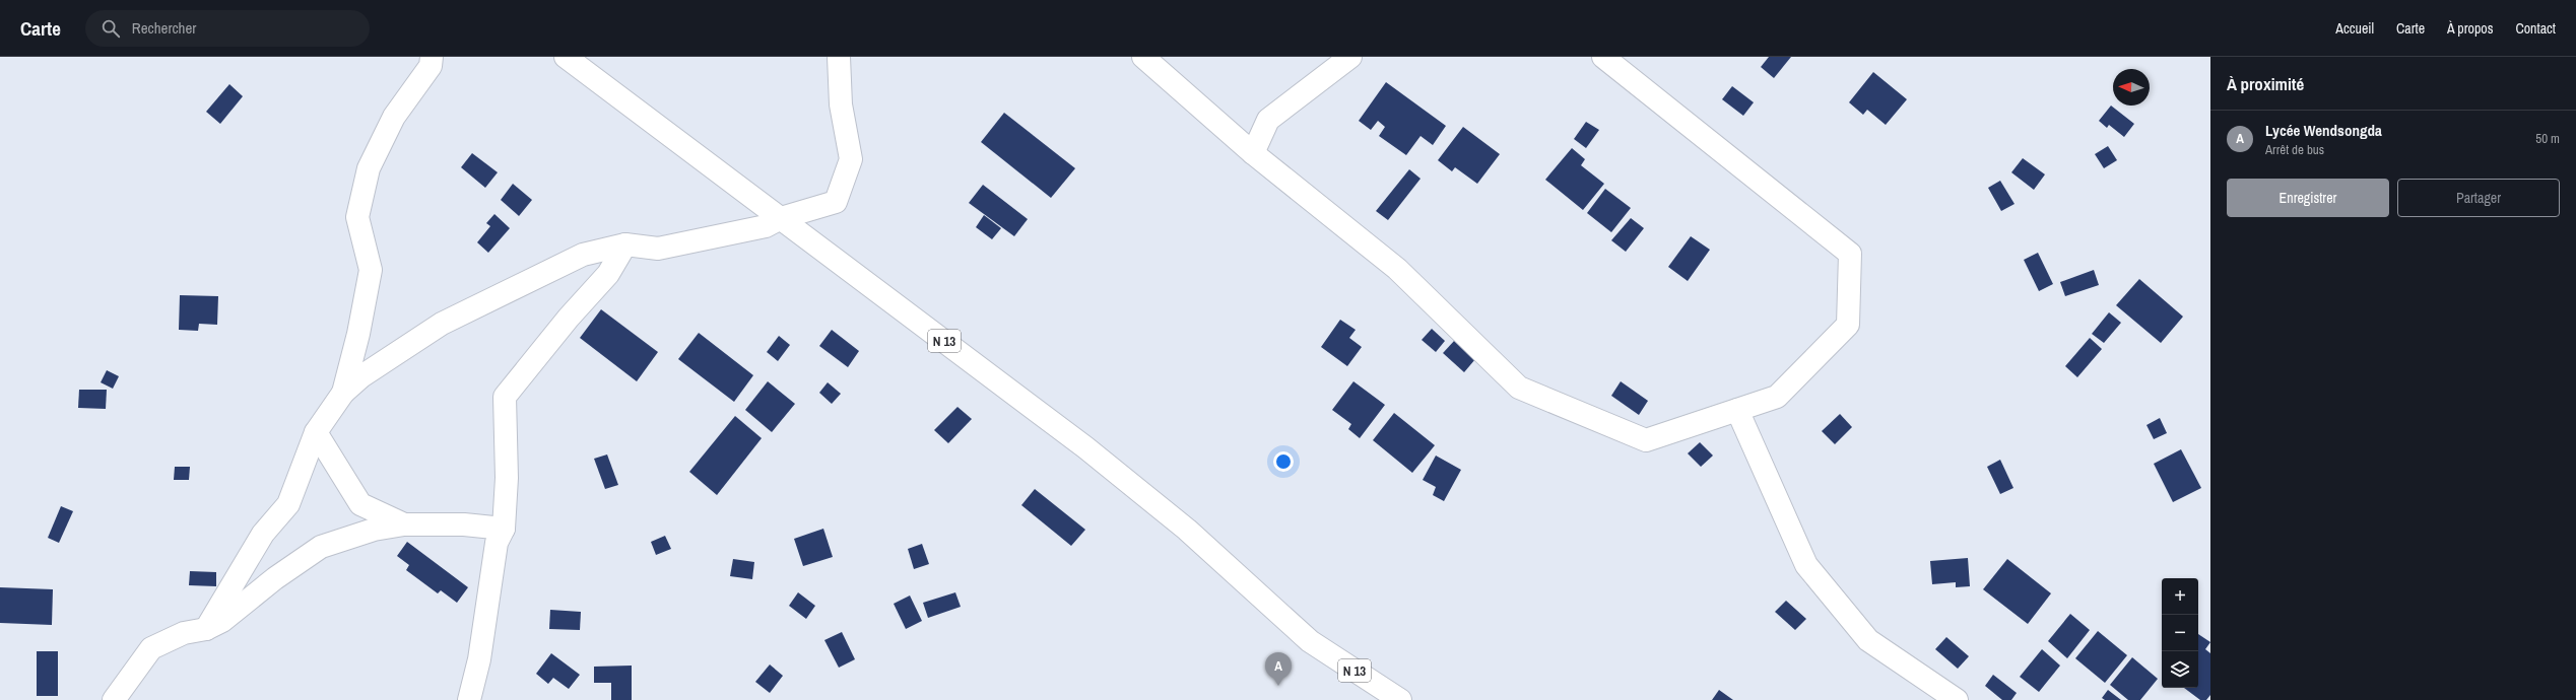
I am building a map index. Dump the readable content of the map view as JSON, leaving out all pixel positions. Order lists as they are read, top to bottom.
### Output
{
  "streets": {
    "street": ["N 13"]
  },
  "north": "left",
  "page": {
    "header": "Carte",
    "search": "Rechercher",
    "nav": [
      "Accueil",
      "Carte",
      "À propos",
      "Contact"
    ],
    "heading": "À proximité",
    "list": [
      {
        "mark": "A",
        "name": "Lycée Wendsongda",
        "note": "Arrêt de bus",
        "value": "50 m"
      }
    ],
    "buttons": ["Enregistrer", "Partager"],
    "map_buttons": ["+", "−"],
    "pins": "A"
  }
}
